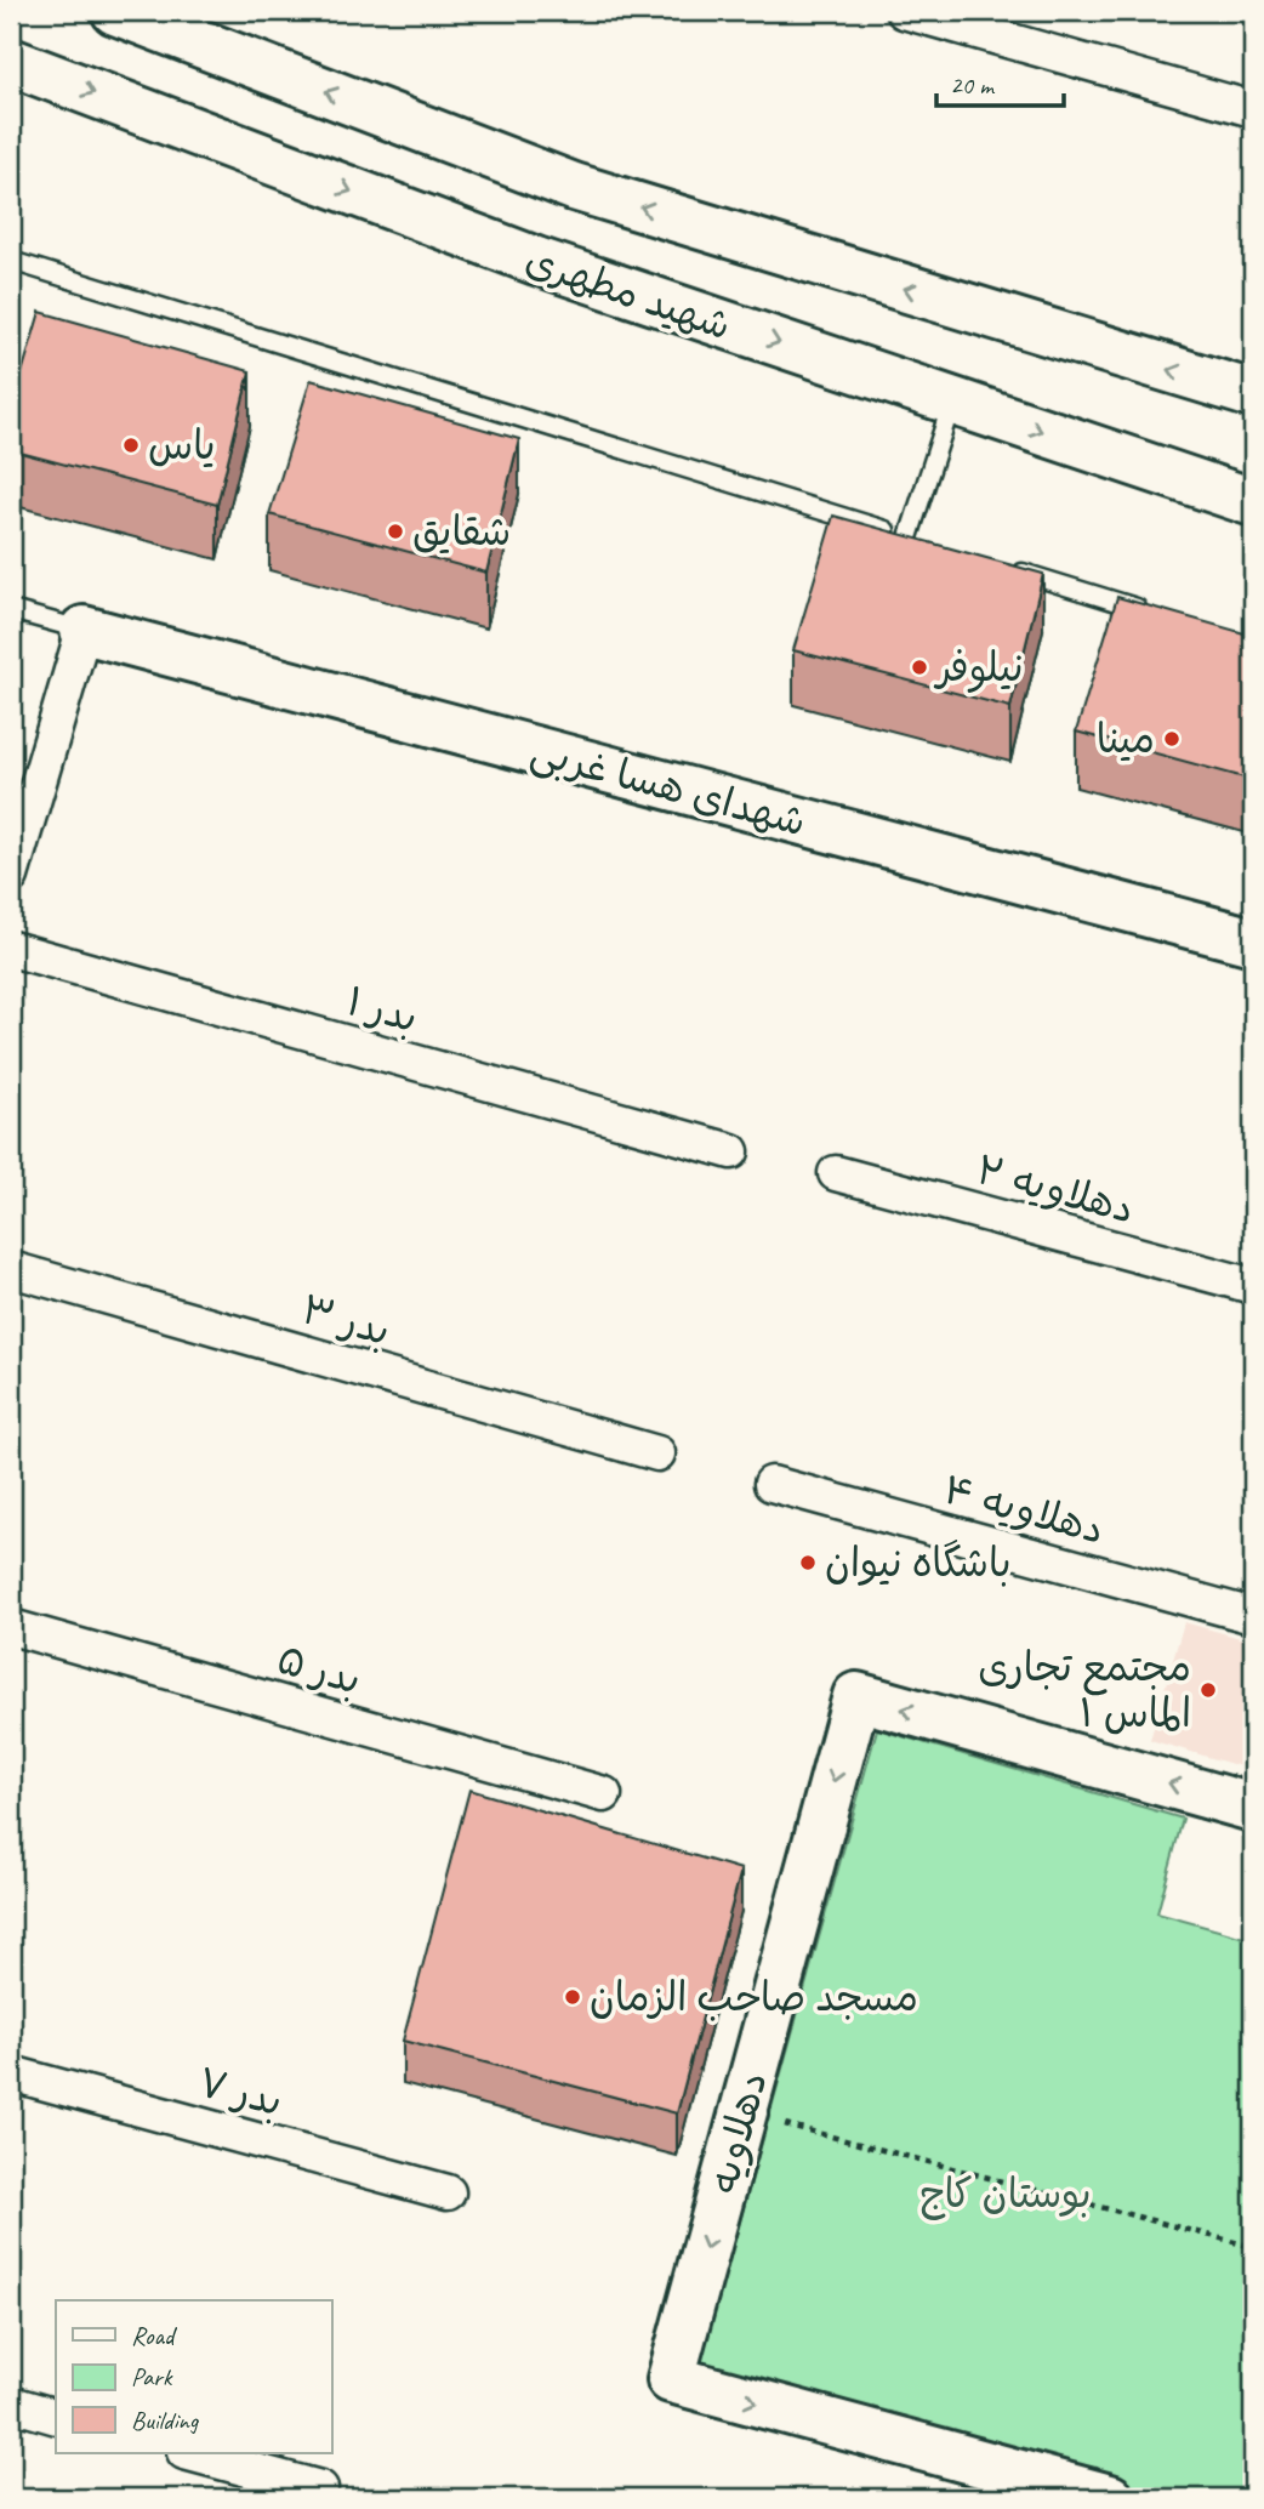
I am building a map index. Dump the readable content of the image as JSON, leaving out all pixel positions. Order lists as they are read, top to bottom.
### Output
{
  "streets": {
    "street": [
      "شهید مطهری",
      "شهدای هسا غربی",
      "بدر ۱",
      "دهلاویه ۲",
      "بدر ۳",
      "دهلاویه ۴",
      "بدر ۵",
      "بدر ۷",
      "دهلاویه"
    ]
  },
  "parks": ["بوستان کاج"],
  "places": [
    "یاس",
    "شقایق",
    "نیلوفر",
    "مینا",
    "باشگاه نیوان",
    "مجتمع تجاری الماس ۱",
    "مسجد صاحب الزمان"
  ],
  "legend": ["Road", "Park", "Building"],
  "scale_bar": "20 m"
}
